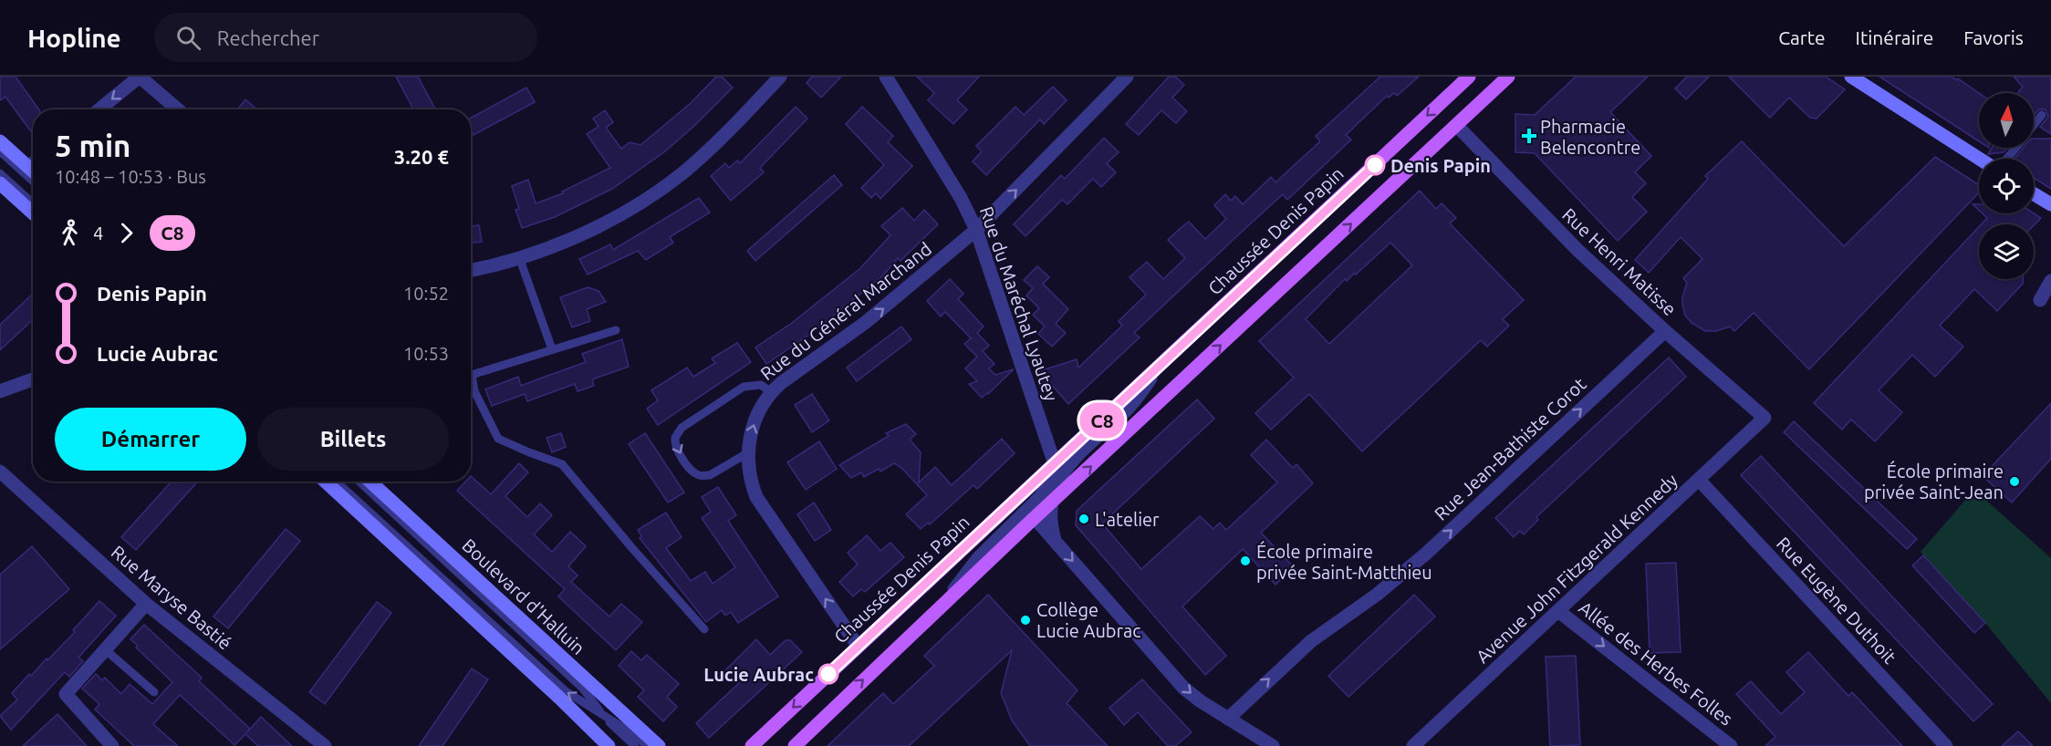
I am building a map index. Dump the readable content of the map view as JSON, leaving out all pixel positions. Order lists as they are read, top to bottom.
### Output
{
  "streets": {
    "main road": ["Chaussée Denis Papin", "Boulevard d'Halluin"],
    "street": [
      "Rue Henri Matisse",
      "Rue du Maréchal Lyautey",
      "Rue du Général Marchand",
      "Rue Jean-Bathiste Corot",
      "Avenue John Fitzgerald Kennedy",
      "Rue Maryse Bastié",
      "Rue Eugène Duthoit",
      "Allée des Herbes Folles"
    ]
  },
  "crossings": [
    ["Chaussée Denis Papin", "Rue Henri Matisse"],
    ["Chaussée Denis Papin", "Rue du Maréchal Lyautey"],
    ["Chaussée Denis Papin", "Rue du Général Marchand"],
    ["Rue Henri Matisse", "Rue Jean-Bathiste Corot"],
    ["Rue Henri Matisse", "Avenue John Fitzgerald Kennedy"],
    ["Rue du Maréchal Lyautey", "Rue du Général Marchand"],
    ["Avenue John Fitzgerald Kennedy", "Rue Eugène Duthoit"],
    ["Avenue John Fitzgerald Kennedy", "Allée des Herbes Folles"]
  ],
  "one_way": ["Rue du Général Marchand", "Rue Jean-Bathiste Corot", "Allée des Herbes Folles"],
  "places": {
    "health": ["Pharmacie Belencontre"],
    "other": [
      "Denis Papin",
      "École primaire privée Saint-Jean",
      "L'atelier",
      "École primaire privée Saint-Matthieu",
      "Collège Lucie Aubrac",
      "Lucie Aubrac"
    ]
  },
  "lines": ["bus line C8"],
  "north": "top",
  "page": {
    "header": "Hopline",
    "search": "Rechercher",
    "nav": ["Carte", "Itinéraire", "Favoris"],
    "on_map": "C8",
    "heading": ["5 min", "10:48 – 10:53 · Bus", "3.20 €"],
    "legs": ["4", "C8"],
    "list": [
      {
        "name": "Denis Papin",
        "value": "10:52"
      },
      {
        "name": "Lucie Aubrac",
        "value": "10:53"
      }
    ],
    "buttons": ["Démarrer", "Billets"]
  }
}
